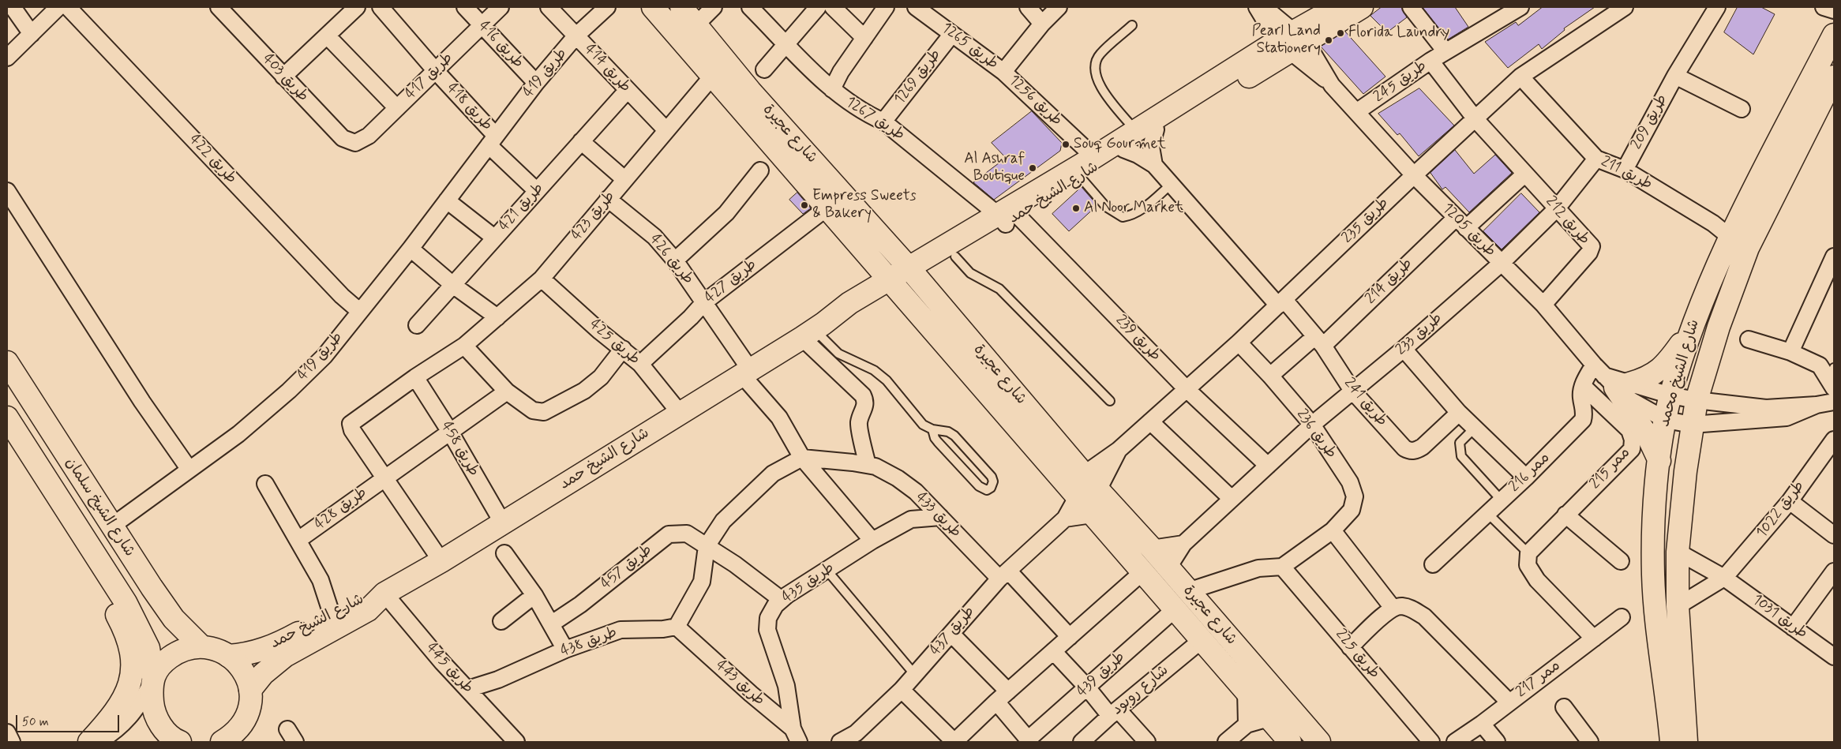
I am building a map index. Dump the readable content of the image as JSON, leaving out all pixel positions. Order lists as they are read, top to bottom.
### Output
{
  "streets": {
    "street": [
      "طريق 416",
      "طريق 1265",
      "طريق 414",
      "طريق 419",
      "طريق 417",
      "طريق 1269",
      "طريق 403",
      "طريق 245",
      "طريق 1256",
      "طريق 418",
      "طريق 1267",
      "طريق 209",
      "شارع عجيرة",
      "طريق 422",
      "طريق 211",
      "شارع الشيخ حمد",
      "طريق 421",
      "طريق 423",
      "طريق 235",
      "طريق 212",
      "طريق 1205",
      "طريق 426",
      "طريق 427",
      "طريق 214",
      "طريق 233",
      "طريق 239",
      "طريق 425",
      "شارع الشيخ محمد",
      "طريق 241",
      "طريق 236",
      "طريق 458",
      "ممر 215",
      "ممر 216",
      "شارع الشيخ سلمان",
      "طريق 428",
      "طريق 1022",
      "طريق 433",
      "طريق 457",
      "طريق 435",
      "طريق 1031",
      "طريق 437",
      "طريق 438",
      "طريق 225",
      "طريق 445",
      "طريق 439",
      "ممر 217",
      "طريق 443",
      "شارع روبود"
    ]
  },
  "crossings": [
    ["طريق 416", "طريق 419"],
    ["طريق 416", "طريق 417"],
    ["طريق 1265", "طريق 1269"],
    ["طريق 1265", "طريق 1256"],
    ["طريق 414", "طريق 419"],
    ["طريق 414", "طريق 421"],
    ["طريق 414", "طريق 423"],
    ["طريق 419", "طريق 418"],
    ["طريق 419", "طريق 422"],
    ["طريق 419", "شارع الشيخ سلمان"],
    ["طريق 417", "طريق 403"],
    ["طريق 417", "طريق 418"],
    ["طريق 1269", "طريق 1267"],
    ["طريق 245", "طريق 212"],
    ["طريق 245", "طريق 1205"],
    ["طريق 1256", "شارع الشيخ حمد"],
    ["طريق 1267", "شارع الشيخ حمد"],
    ["طريق 1267", "طريق 239"],
    ["طريق 209", "طريق 211"],
    ["شارع عجيرة", "شارع الشيخ حمد"],
    ["شارع عجيرة", "طريق 423"],
    ["شارع عجيرة", "طريق 235"],
    ["شارع عجيرة", "طريق 427"],
    ["شارع عجيرة", "طريق 233"],
    ["شارع عجيرة", "طريق 437"],
    ["شارع عجيرة", "طريق 439"],
    ["شارع عجيرة", "شارع روبود"],
    ["طريق 211", "طريق 235"],
    ["طريق 211", "طريق 233"],
    ["طريق 211", "شارع الشيخ محمد"],
    ["شارع الشيخ حمد", "طريق 1205"],
    ["شارع الشيخ حمد", "طريق 426"],
    ["شارع الشيخ حمد", "طريق 239"],
    ["شارع الشيخ حمد", "طريق 425"],
    ["شارع الشيخ حمد", "طريق 241"],
    ["شارع الشيخ حمد", "طريق 458"],
    ["شارع الشيخ حمد", "طريق 428"],
    ["شارع الشيخ حمد", "طريق 445"],
    ["طريق 423", "طريق 426"],
    ["طريق 423", "طريق 425"],
    ["طريق 423", "طريق 458"],
    ["طريق 423", "طريق 428"],
    ["طريق 235", "طريق 212"],
    ["طريق 235", "طريق 1205"],
    ["طريق 235", "طريق 239"],
    ["طريق 235", "طريق 241"],
    ["طريق 235", "طريق 236"],
    ["طريق 212", "طريق 1205"],
    ["طريق 212", "طريق 233"],
    ["طريق 1205", "طريق 214"],
    ["طريق 1205", "طريق 233"],
    ["طريق 1205", "شارع الشيخ محمد"],
    ["طريق 1205", "ممر 216"],
    ["طريق 426", "طريق 427"],
    ["طريق 426", "طريق 433"],
    ["طريق 426", "طريق 435"],
    ["طريق 427", "طريق 425"],
    ["طريق 214", "طريق 241"],
    ["طريق 233", "طريق 239"],
    ["طريق 233", "طريق 241"],
    ["طريق 233", "طريق 236"],
    ["شارع الشيخ محمد", "طريق 1022"],
    ["طريق 458", "طريق 428"],
    ["ممر 215", "ممر 216"],
    ["طريق 1022", "طريق 1031"],
    ["طريق 433", "طريق 435"],
    ["طريق 433", "طريق 437"],
    ["طريق 457", "طريق 435"],
    ["طريق 435", "طريق 443"],
    ["طريق 438", "طريق 445"],
    ["طريق 438", "طريق 443"]
  ],
  "places": [
    "Florida Laundry",
    "Pearl Land Stationery",
    "Souq Gourmet",
    "Al Ashraf Boutique",
    "Empress Sweets & Bakery",
    "Al Noor Market"
  ],
  "scale_bar": "50 m"
}
